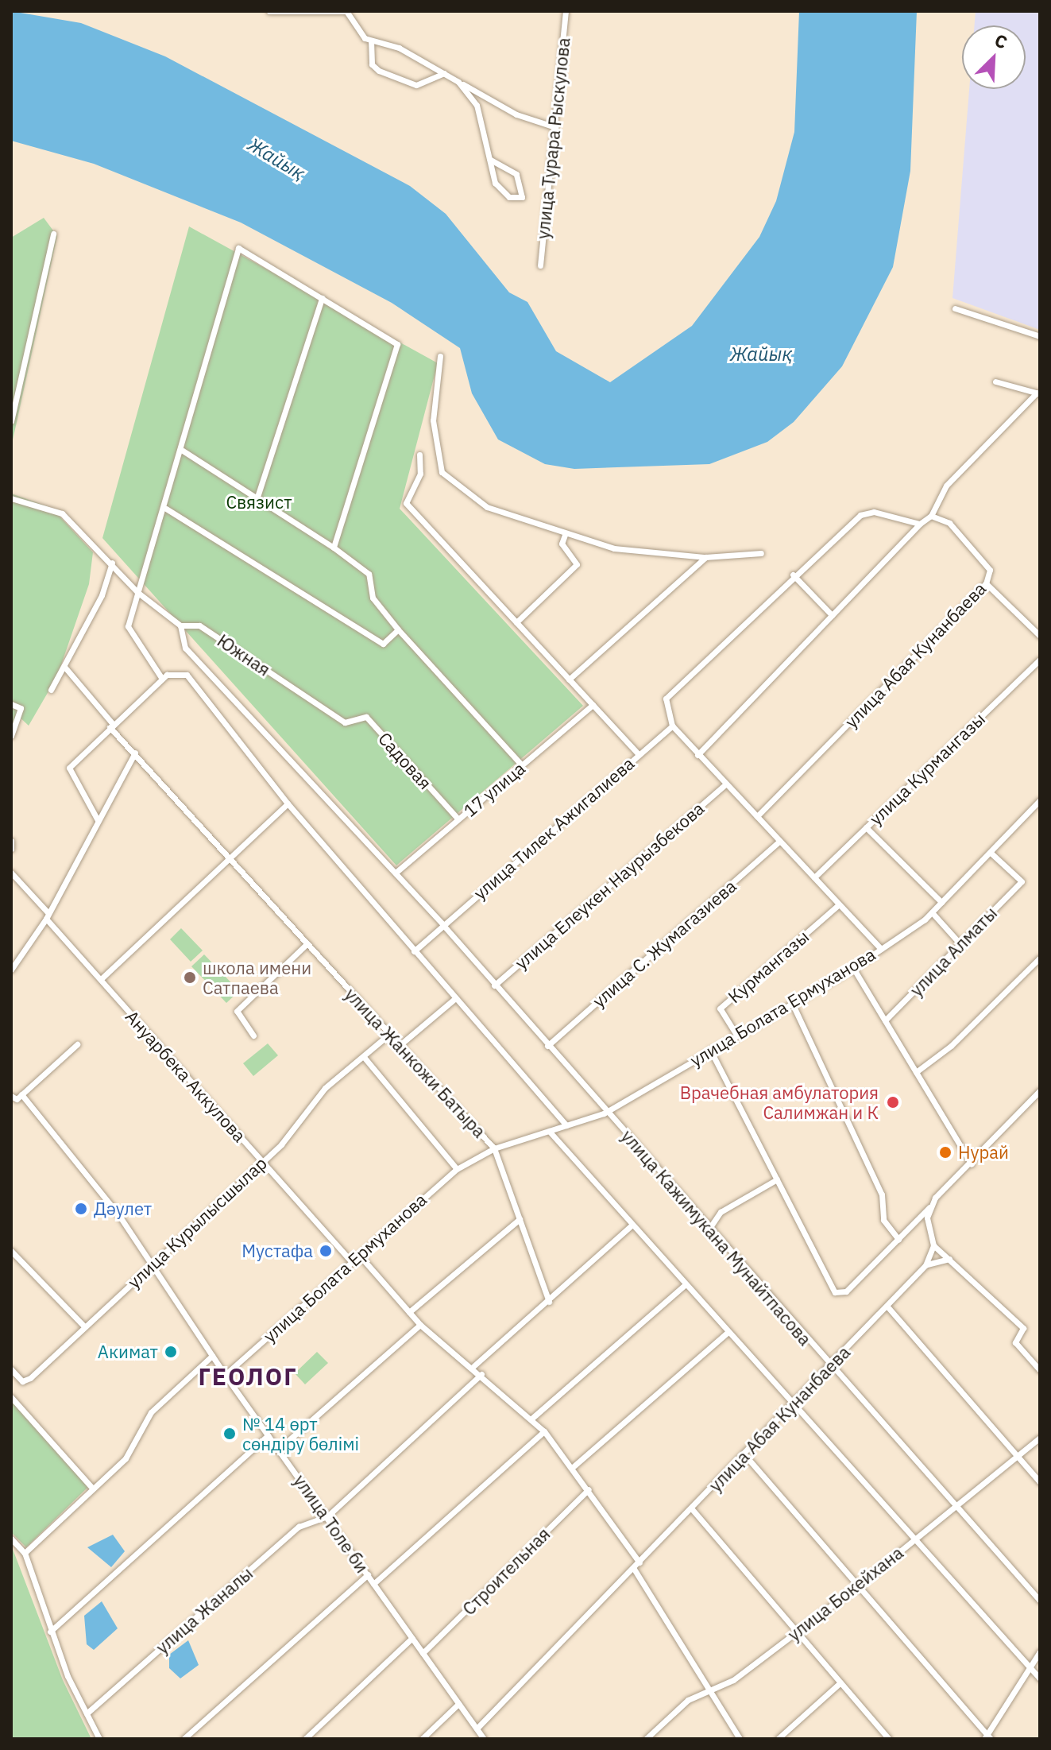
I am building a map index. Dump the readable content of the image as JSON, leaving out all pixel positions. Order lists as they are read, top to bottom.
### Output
{
  "streets": {
    "street": [
      "улица Турара Рыскулова",
      "Южная",
      "улица Абая Кунанбаева",
      "Садовая",
      "улица Курмангазы",
      "17 улица",
      "улица Тилек Ажигалиева",
      "улица Елеукен Наурызбекова",
      "улица С. Жумагазиева",
      "улица Алматы",
      "Курмангазы",
      "улица Болата Ермуханова",
      "улица Жанкожи Батыра",
      "Ануарбека Аккулова",
      "улица Курылысшылар",
      "улица Кажимукана Мунайтпасова",
      "улица Толе би",
      "Строительная",
      "улица Бокейхана",
      "улица Жаналы"
    ]
  },
  "crossings": [
    ["Южная", "Садовая"],
    ["Южная", "улица Кажимукана Мунайтпасова"],
    ["улица Абая Кунанбаева", "улица Кажимукана Мунайтпасова"],
    ["улица Абая Кунанбаева", "улица Толе би"],
    ["Садовая", "17 улица"],
    ["17 улица", "улица Кажимукана Мунайтпасова"],
    ["улица Тилек Ажигалиева", "улица Кажимукана Мунайтпасова"],
    ["улица Елеукен Наурызбекова", "улица Кажимукана Мунайтпасова"],
    ["улица С. Жумагазиева", "улица Кажимукана Мунайтпасова"],
    ["улица Алматы", "улица Болата Ермуханова"],
    ["Курмангазы", "улица Болата Ермуханова"],
    ["улица Болата Ермуханова", "улица Жанкожи Батыра"],
    ["улица Болата Ермуханова", "Ануарбека Аккулова"],
    ["улица Болата Ермуханова", "улица Кажимукана Мунайтпасова"],
    ["улица Болата Ермуханова", "улица Толе би"],
    ["улица Жанкожи Батыра", "улица Курылысшылар"],
    ["Ануарбека Аккулова", "улица Курылысшылар"],
    ["улица Курылысшылар", "улица Толе би"],
    ["улица Кажимукана Мунайтпасова", "улица Бокейхана"],
    ["улица Толе би", "Строительная"],
    ["улица Толе би", "улица Жаналы"]
  ],
  "districts": ["ГЕОЛОГ"],
  "water": ["Жайық"],
  "parks": ["Связист"],
  "places": [
    "школа имени Сатпаева",
    "Врачебная амбулатория Салимжан и К",
    "Нурай",
    "Дәулет",
    "Мустафа",
    "Акимат",
    "№ 14 өрт сөндіру бөлімі"
  ],
  "north": "top right"
}
